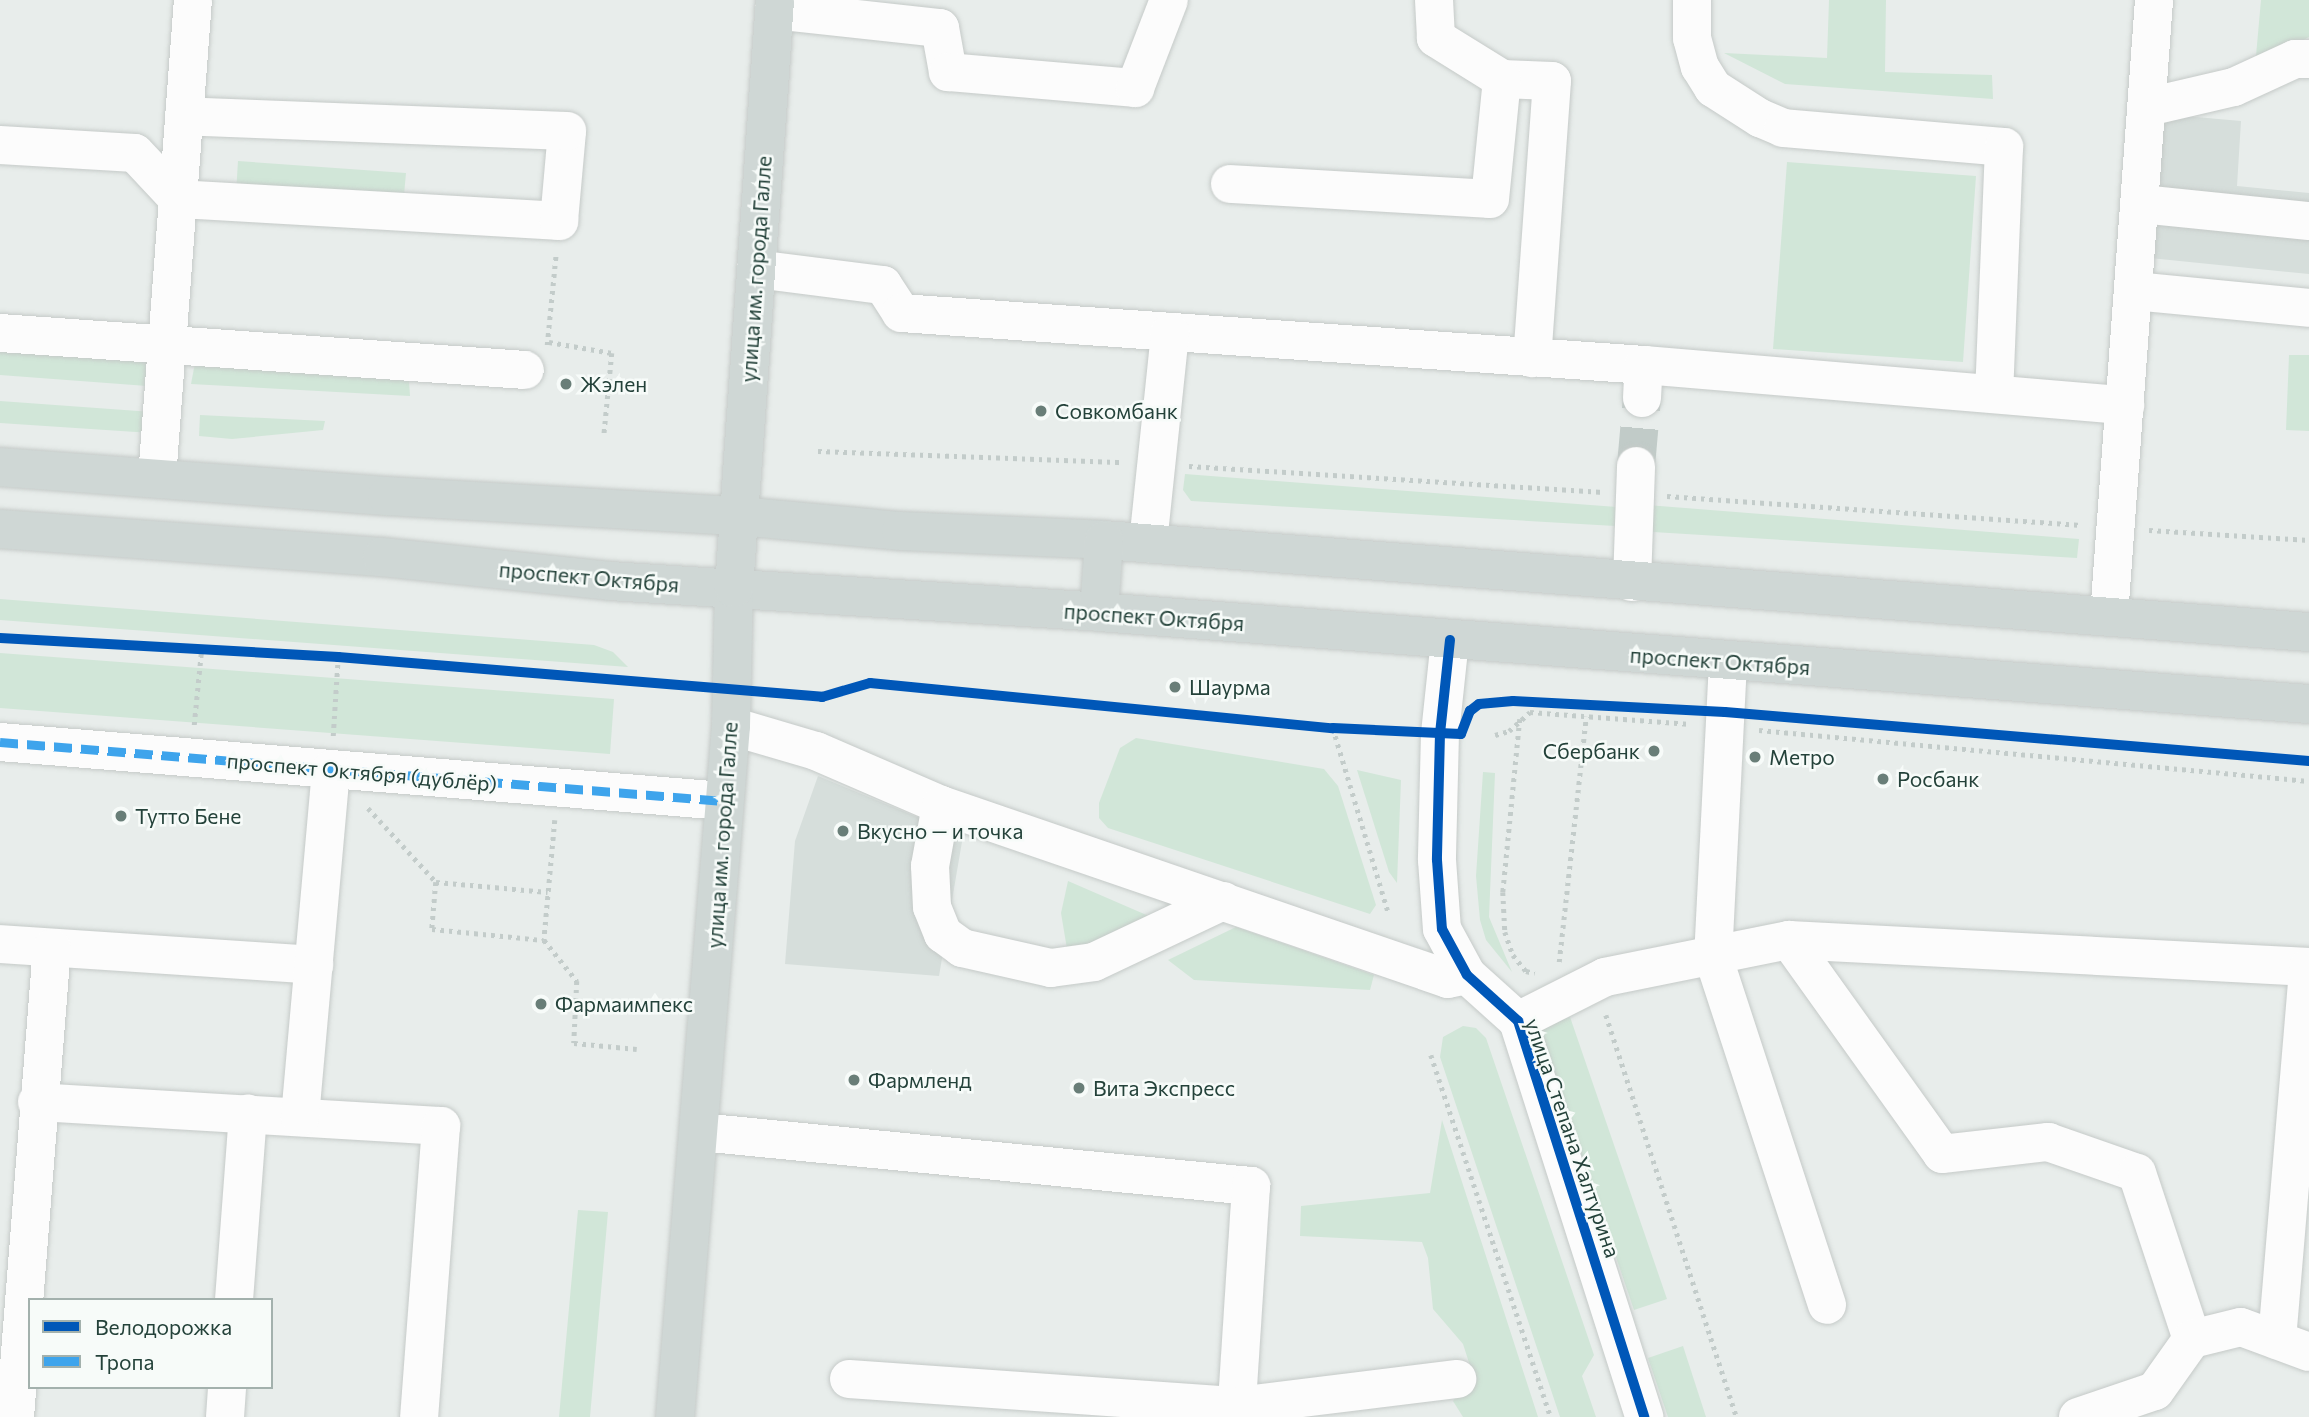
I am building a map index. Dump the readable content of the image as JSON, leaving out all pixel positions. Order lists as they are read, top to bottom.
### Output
{
  "streets": {
    "main road": ["улица им. города Галле", "проспект Октября"],
    "street": ["проспект Октября (дублёр)", "улица Степана Халтурина"]
  },
  "crossings": [
    ["улица им. города Галле", "проспект Октября"],
    ["улица им. города Галле", "проспект Октября (дублёр)"],
    ["проспект Октября", "улица Степана Халтурина"]
  ],
  "places": [
    "Жэлен",
    "Совкомбанк",
    "Шаурма",
    "Сбербанк",
    "Метро",
    "Росбанк",
    "Тутто Бене",
    "Вкусно — и точка",
    "Фармаимпекс",
    "Фармленд",
    "Вита Экспресс"
  ],
  "legend": ["Велодорожка", "Тропа"]
}
